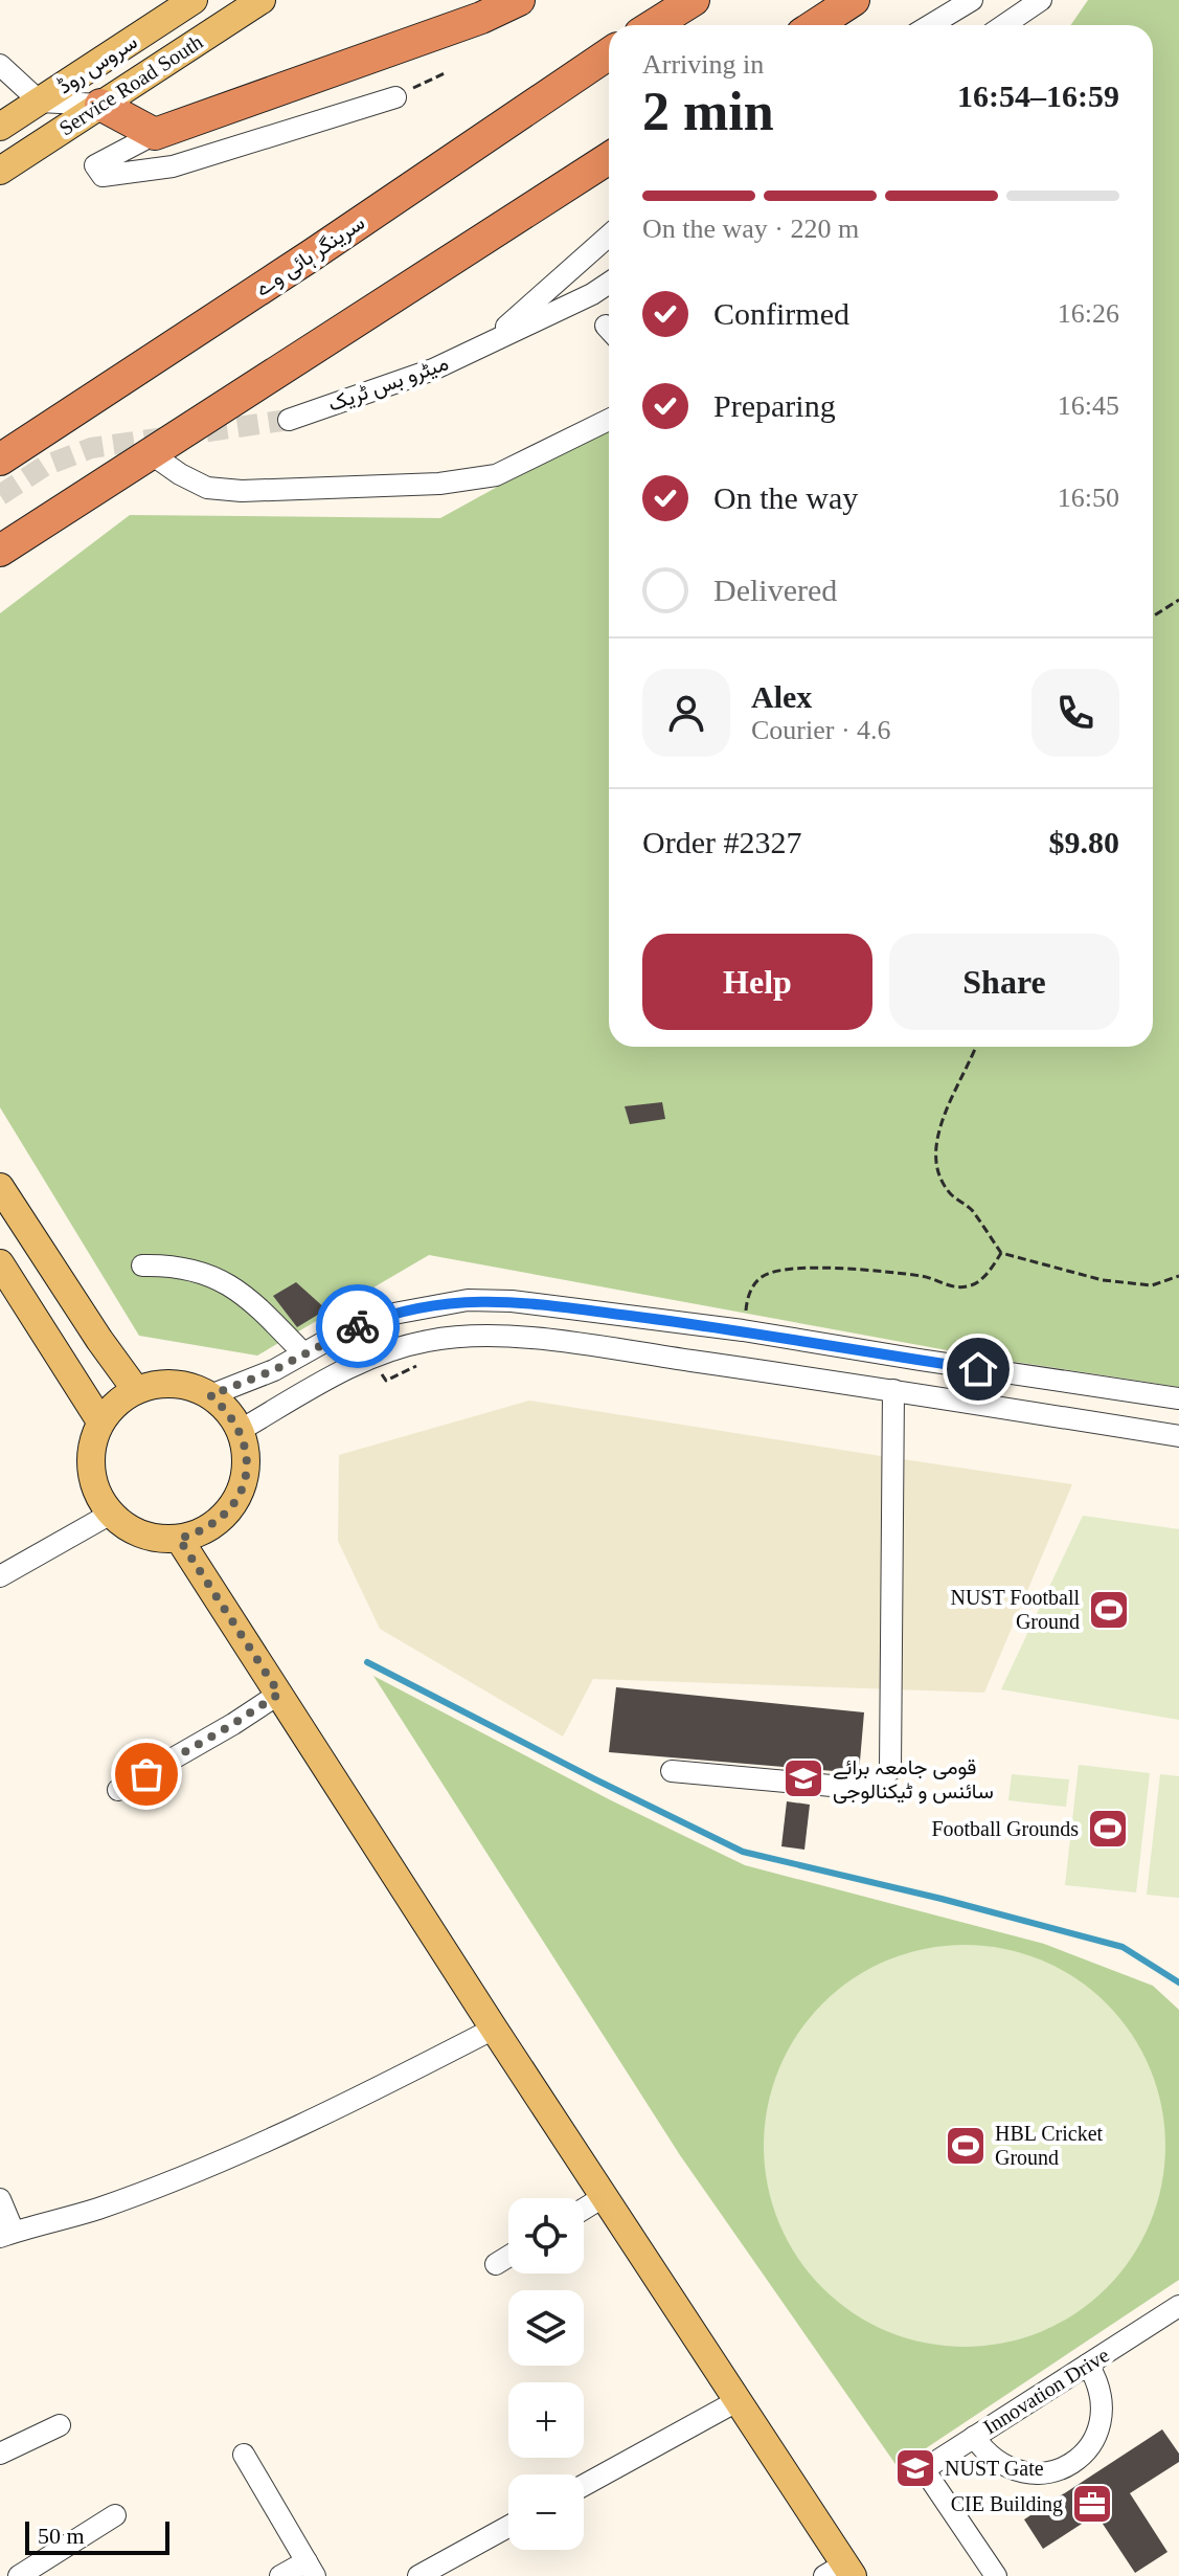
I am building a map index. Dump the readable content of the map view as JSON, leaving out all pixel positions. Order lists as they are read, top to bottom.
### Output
{
  "streets": {
    "highway": ["سرینگر ہائی وے"],
    "main road": ["سروس روڈ", "Service Road South"],
    "street": ["میٹرو بس ٹریک", "Innovation Drive"]
  },
  "places": {
    "sports": ["NUST Football Ground", "Football Grounds", "HBL Cricket Ground"],
    "school or university": ["قومی جامعہ برائے سائنس و ٹیکنالوجی", "NUST Gate"],
    "office": ["CIE Building"]
  },
  "scale_bar": "50 m",
  "page": {
    "heading": ["2 min", "Arriving in", "16:54–16:59"],
    "panel": [
      "Alex",
      "Courier · 4.6",
      "Order #2327",
      "$9.80"
    ],
    "bar": "On the way · 220 m",
    "list": [
      ["Confirmed", "16:26"],
      ["Preparing", "16:45"],
      ["On the way", "16:50"],
      "Delivered"
    ],
    "buttons": ["Help", "Share"],
    "map_buttons": ["+", "−"],
    "scale": "50 m"
  }
}
